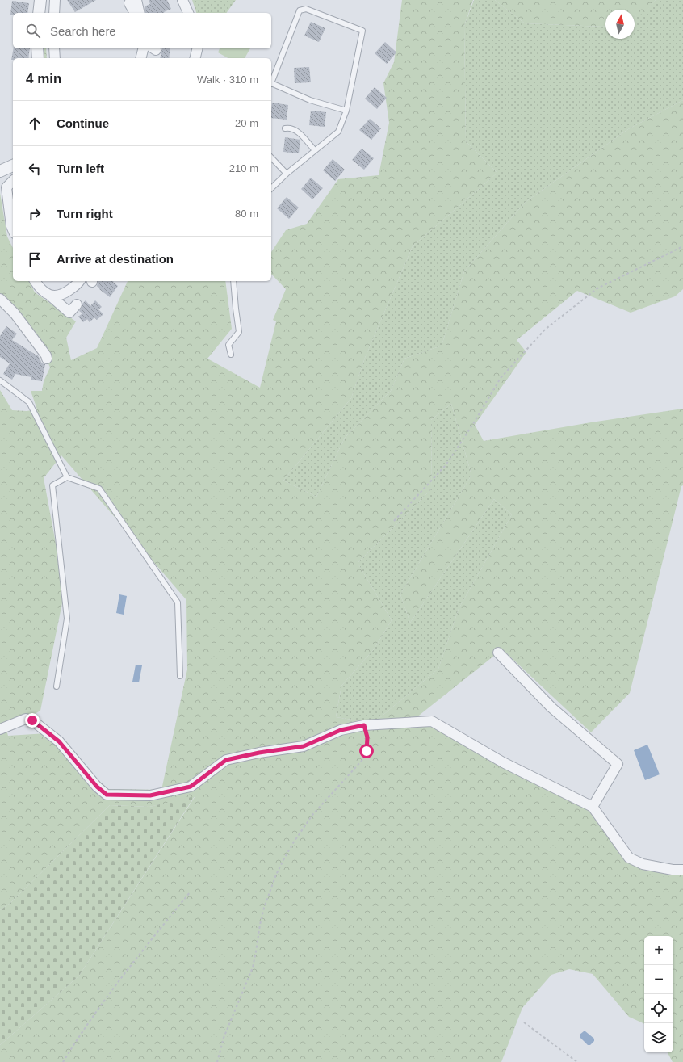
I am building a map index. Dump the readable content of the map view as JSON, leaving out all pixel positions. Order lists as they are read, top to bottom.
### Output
{
  "north": "top",
  "page": {
    "search": "Search here",
    "heading": ["4 min", "Walk · 310 m"],
    "list": [
      ["Continue", "20 m"],
      ["Turn left", "210 m"],
      ["Turn right", "80 m"],
      "Arrive at destination"
    ],
    "map_buttons": ["+", "−"]
  }
}
